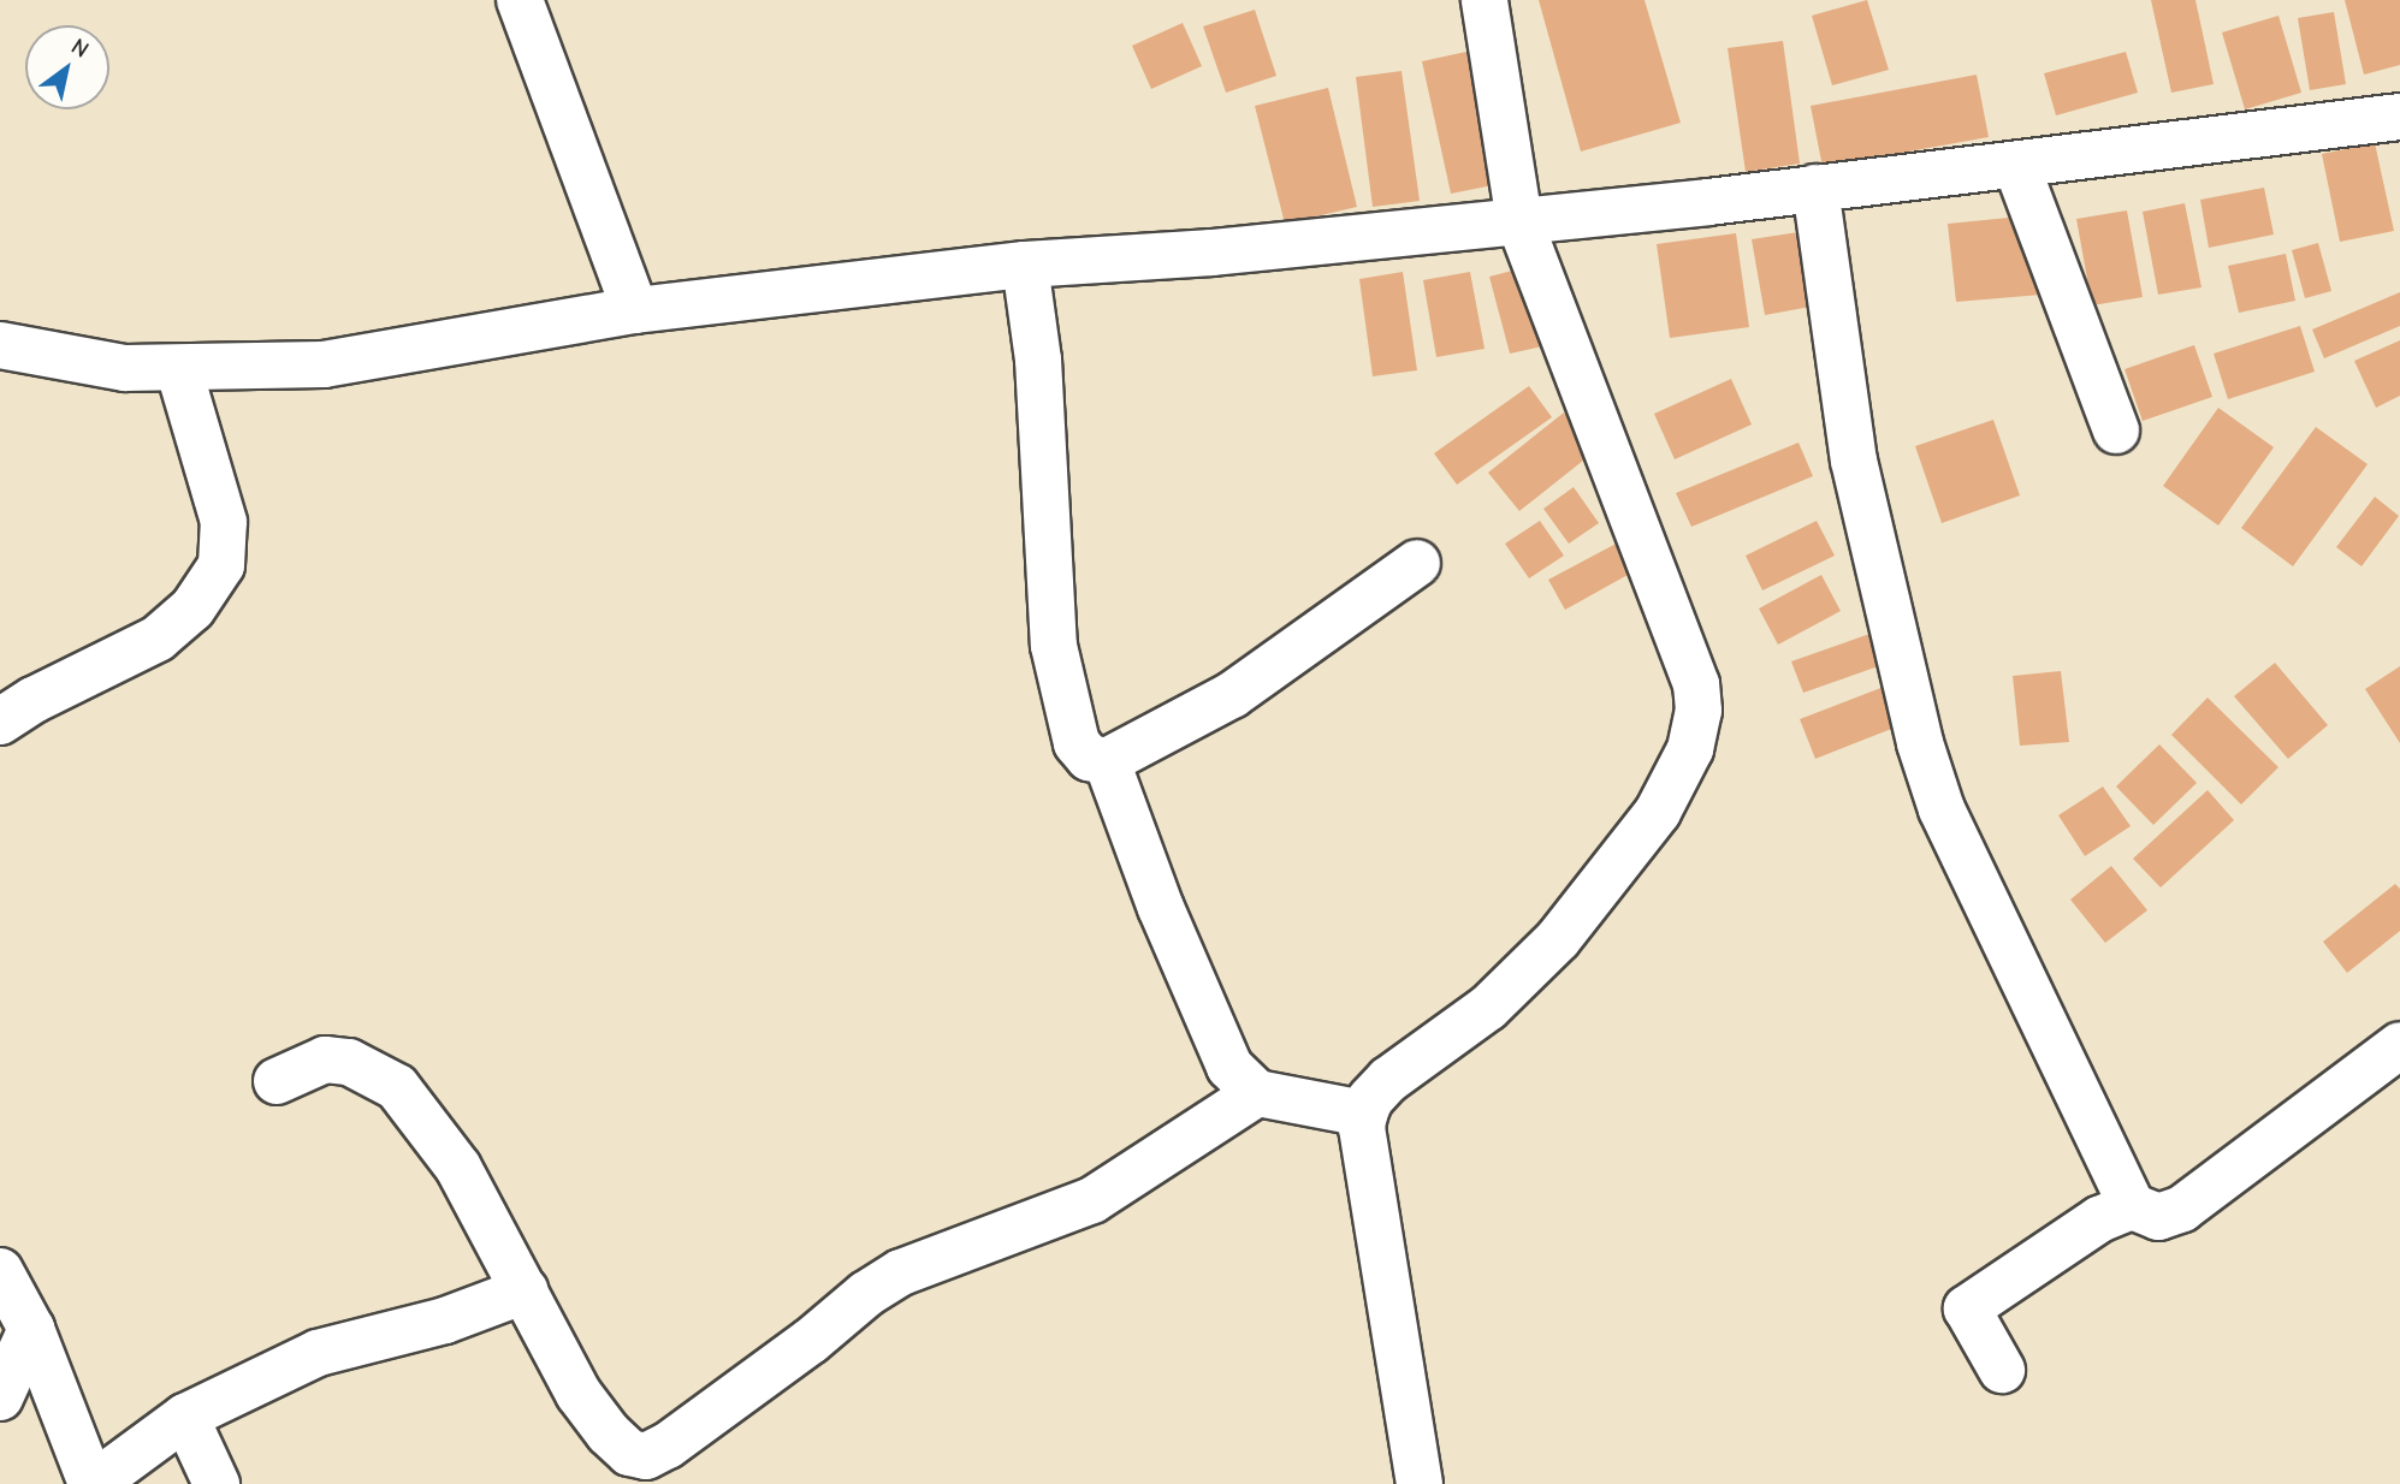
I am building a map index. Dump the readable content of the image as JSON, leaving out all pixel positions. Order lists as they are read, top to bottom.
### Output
{
  "north": "top right"
}
